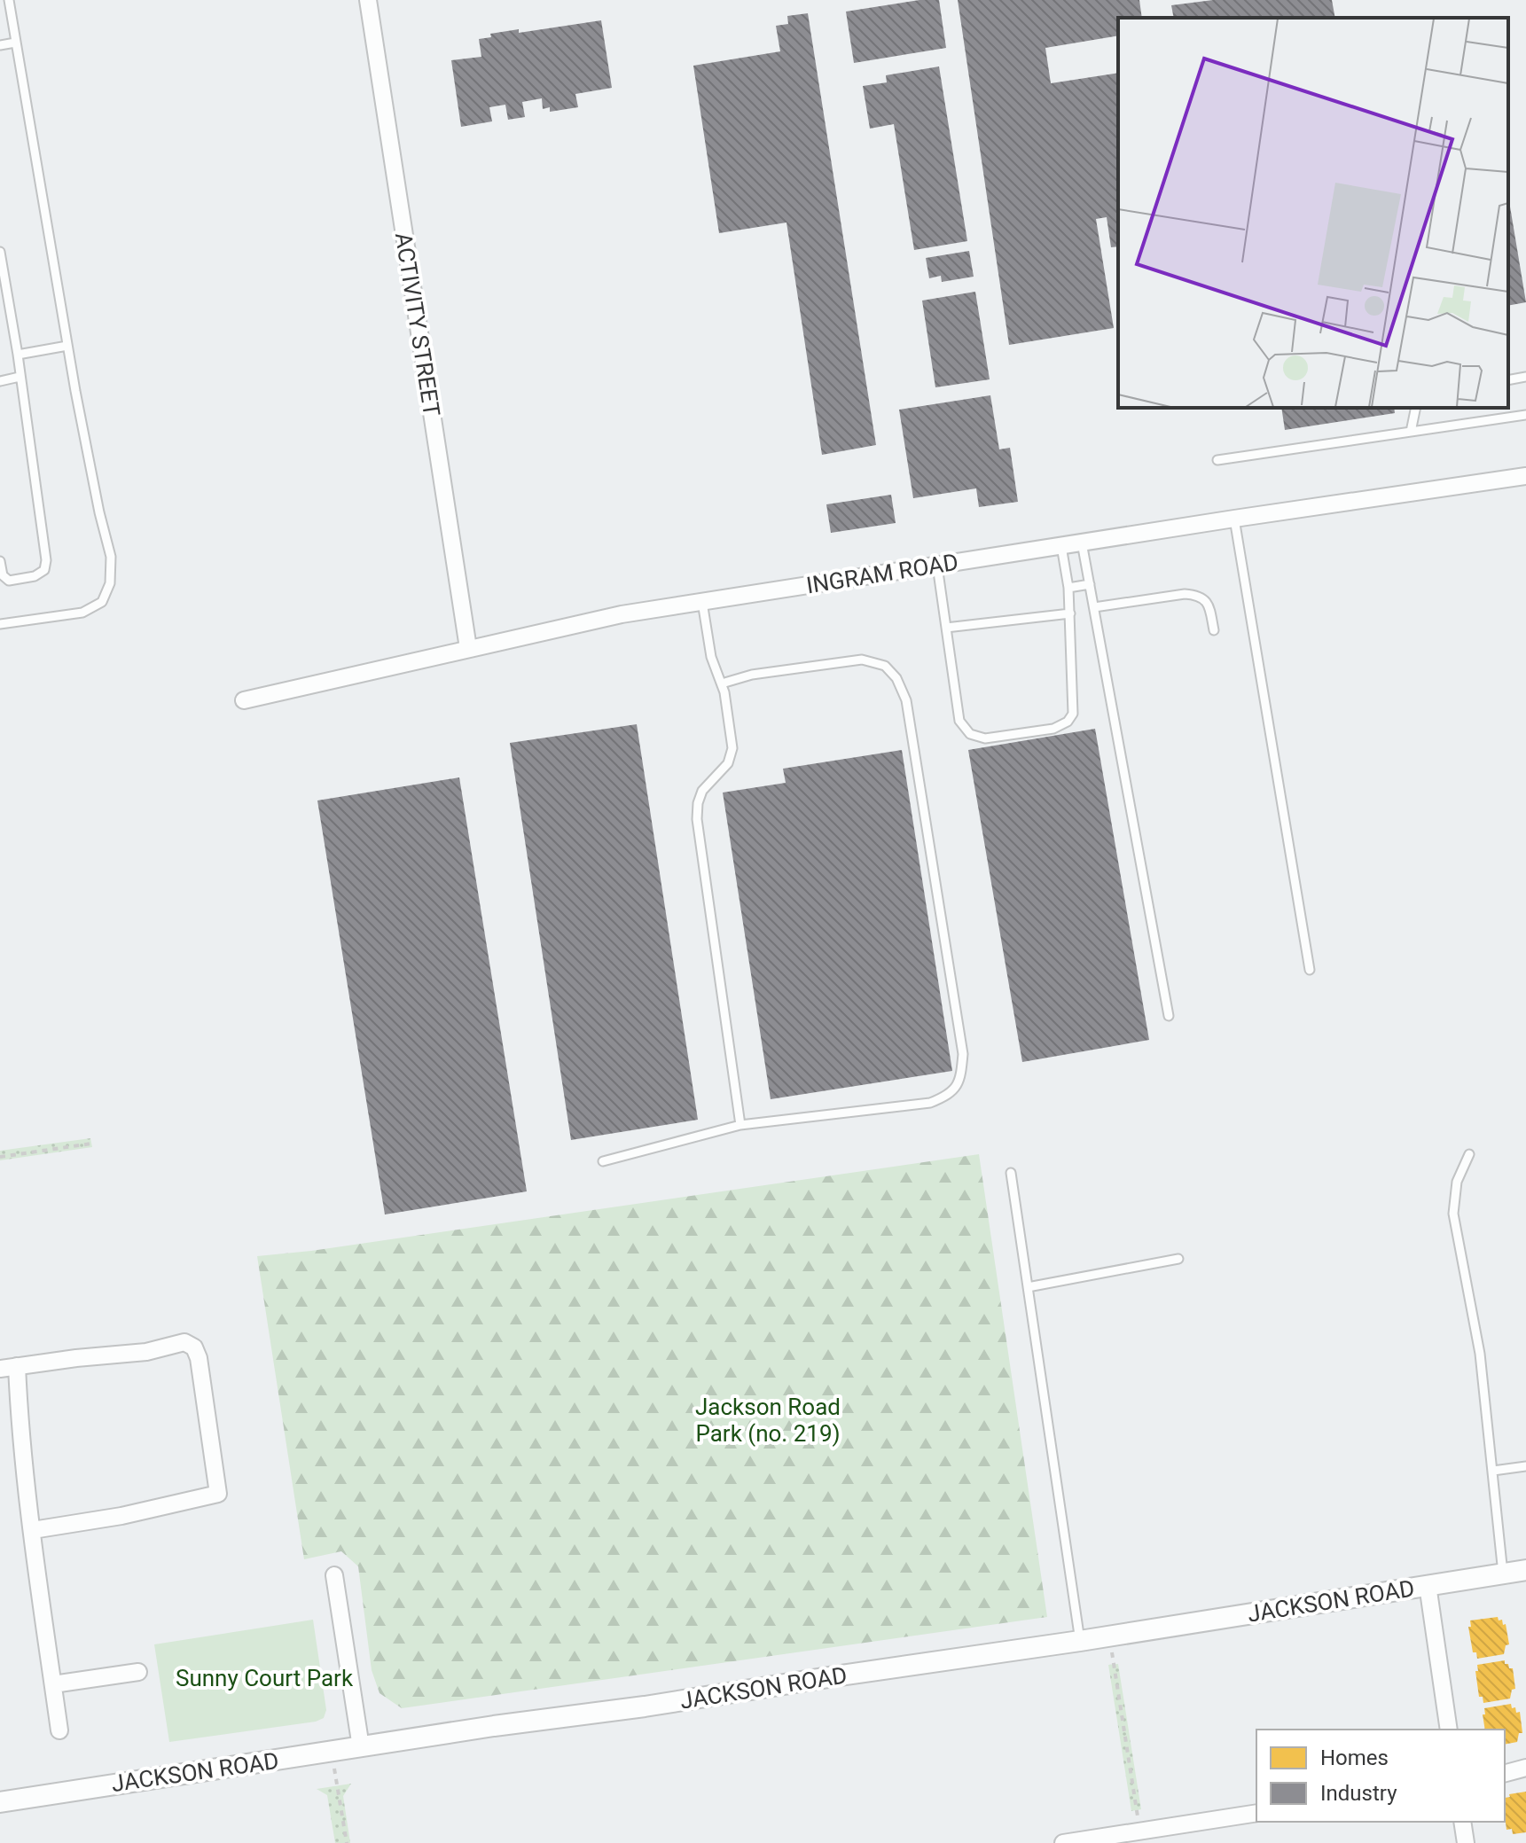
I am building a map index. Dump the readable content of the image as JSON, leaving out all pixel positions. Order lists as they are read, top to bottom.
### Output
{
  "streets": {
    "street": ["ACTIVITY STREET", "INGRAM ROAD", "JACKSON ROAD"]
  },
  "crossings": [
    ["ACTIVITY STREET", "INGRAM ROAD"]
  ],
  "parks": ["Jackson Road Park (no. 219)", "Sunny Court Park"],
  "legend": ["Homes", "Industry"]
}
